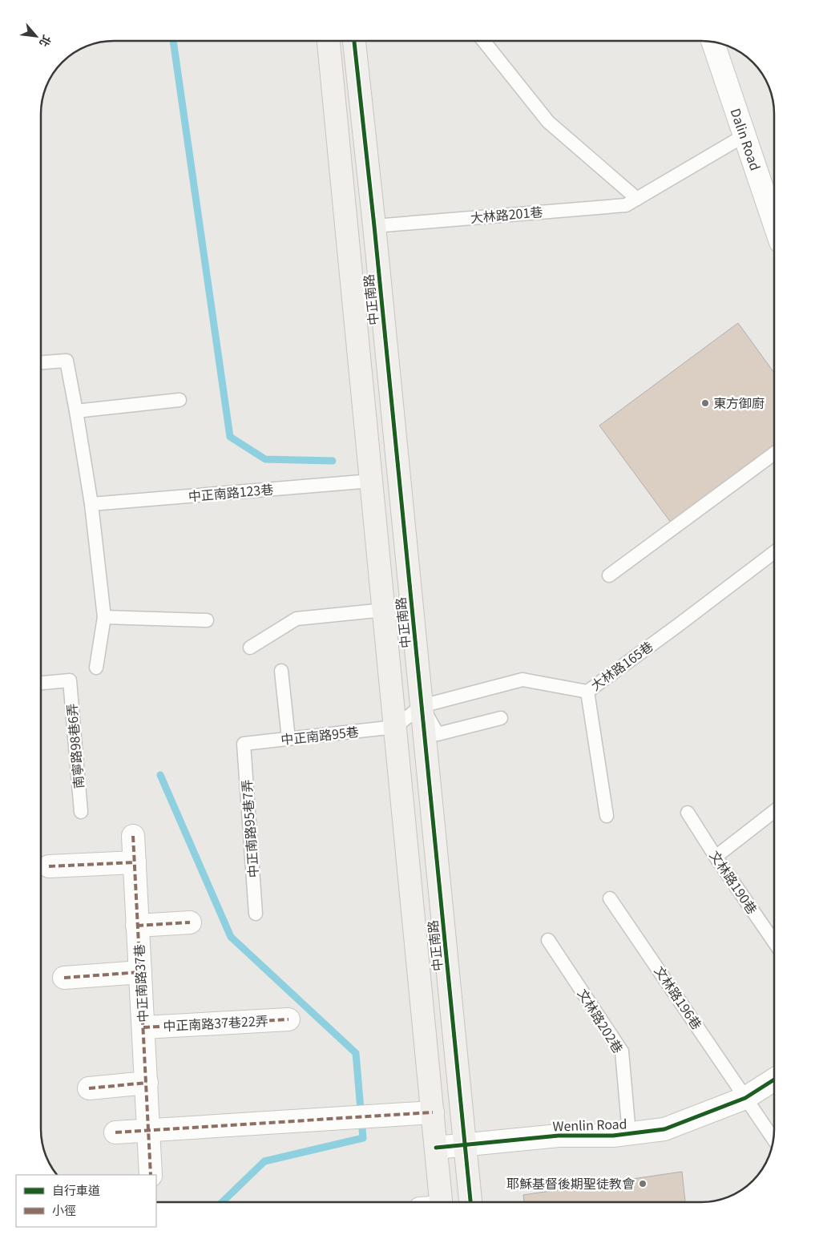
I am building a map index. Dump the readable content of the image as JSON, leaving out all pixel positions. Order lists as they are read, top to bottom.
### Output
{
  "streets": {
    "street": [
      "Dalin Road",
      "中正南路",
      "中正南路37巷",
      "中正南路37巷22弄",
      "Wenlin Road"
    ],
    "lane": [
      "大林路201巷",
      "中正南路123巷",
      "大林路165巷",
      "中正南路95巷",
      "南寧路98巷6弄",
      "中正南路95巷7弄",
      "文林路190巷",
      "文林路196巷",
      "文林路202巷"
    ]
  },
  "crossings": [
    ["Dalin Road", "大林路201巷"],
    ["大林路201巷", "中正南路"],
    ["中正南路", "中正南路123巷"],
    ["中正南路", "大林路165巷"],
    ["中正南路", "中正南路95巷"],
    ["中正南路", "Wenlin Road"],
    ["大林路165巷", "中正南路95巷"],
    ["中正南路95巷", "中正南路95巷7弄"],
    ["中正南路37巷", "中正南路37巷22弄"],
    ["文林路196巷", "Wenlin Road"],
    ["文林路202巷", "Wenlin Road"]
  ],
  "places": ["東方御廚", "耶穌基督後期聖徒教會"],
  "legend": ["自行車道", "小徑"],
  "north": "bottom right"
}
